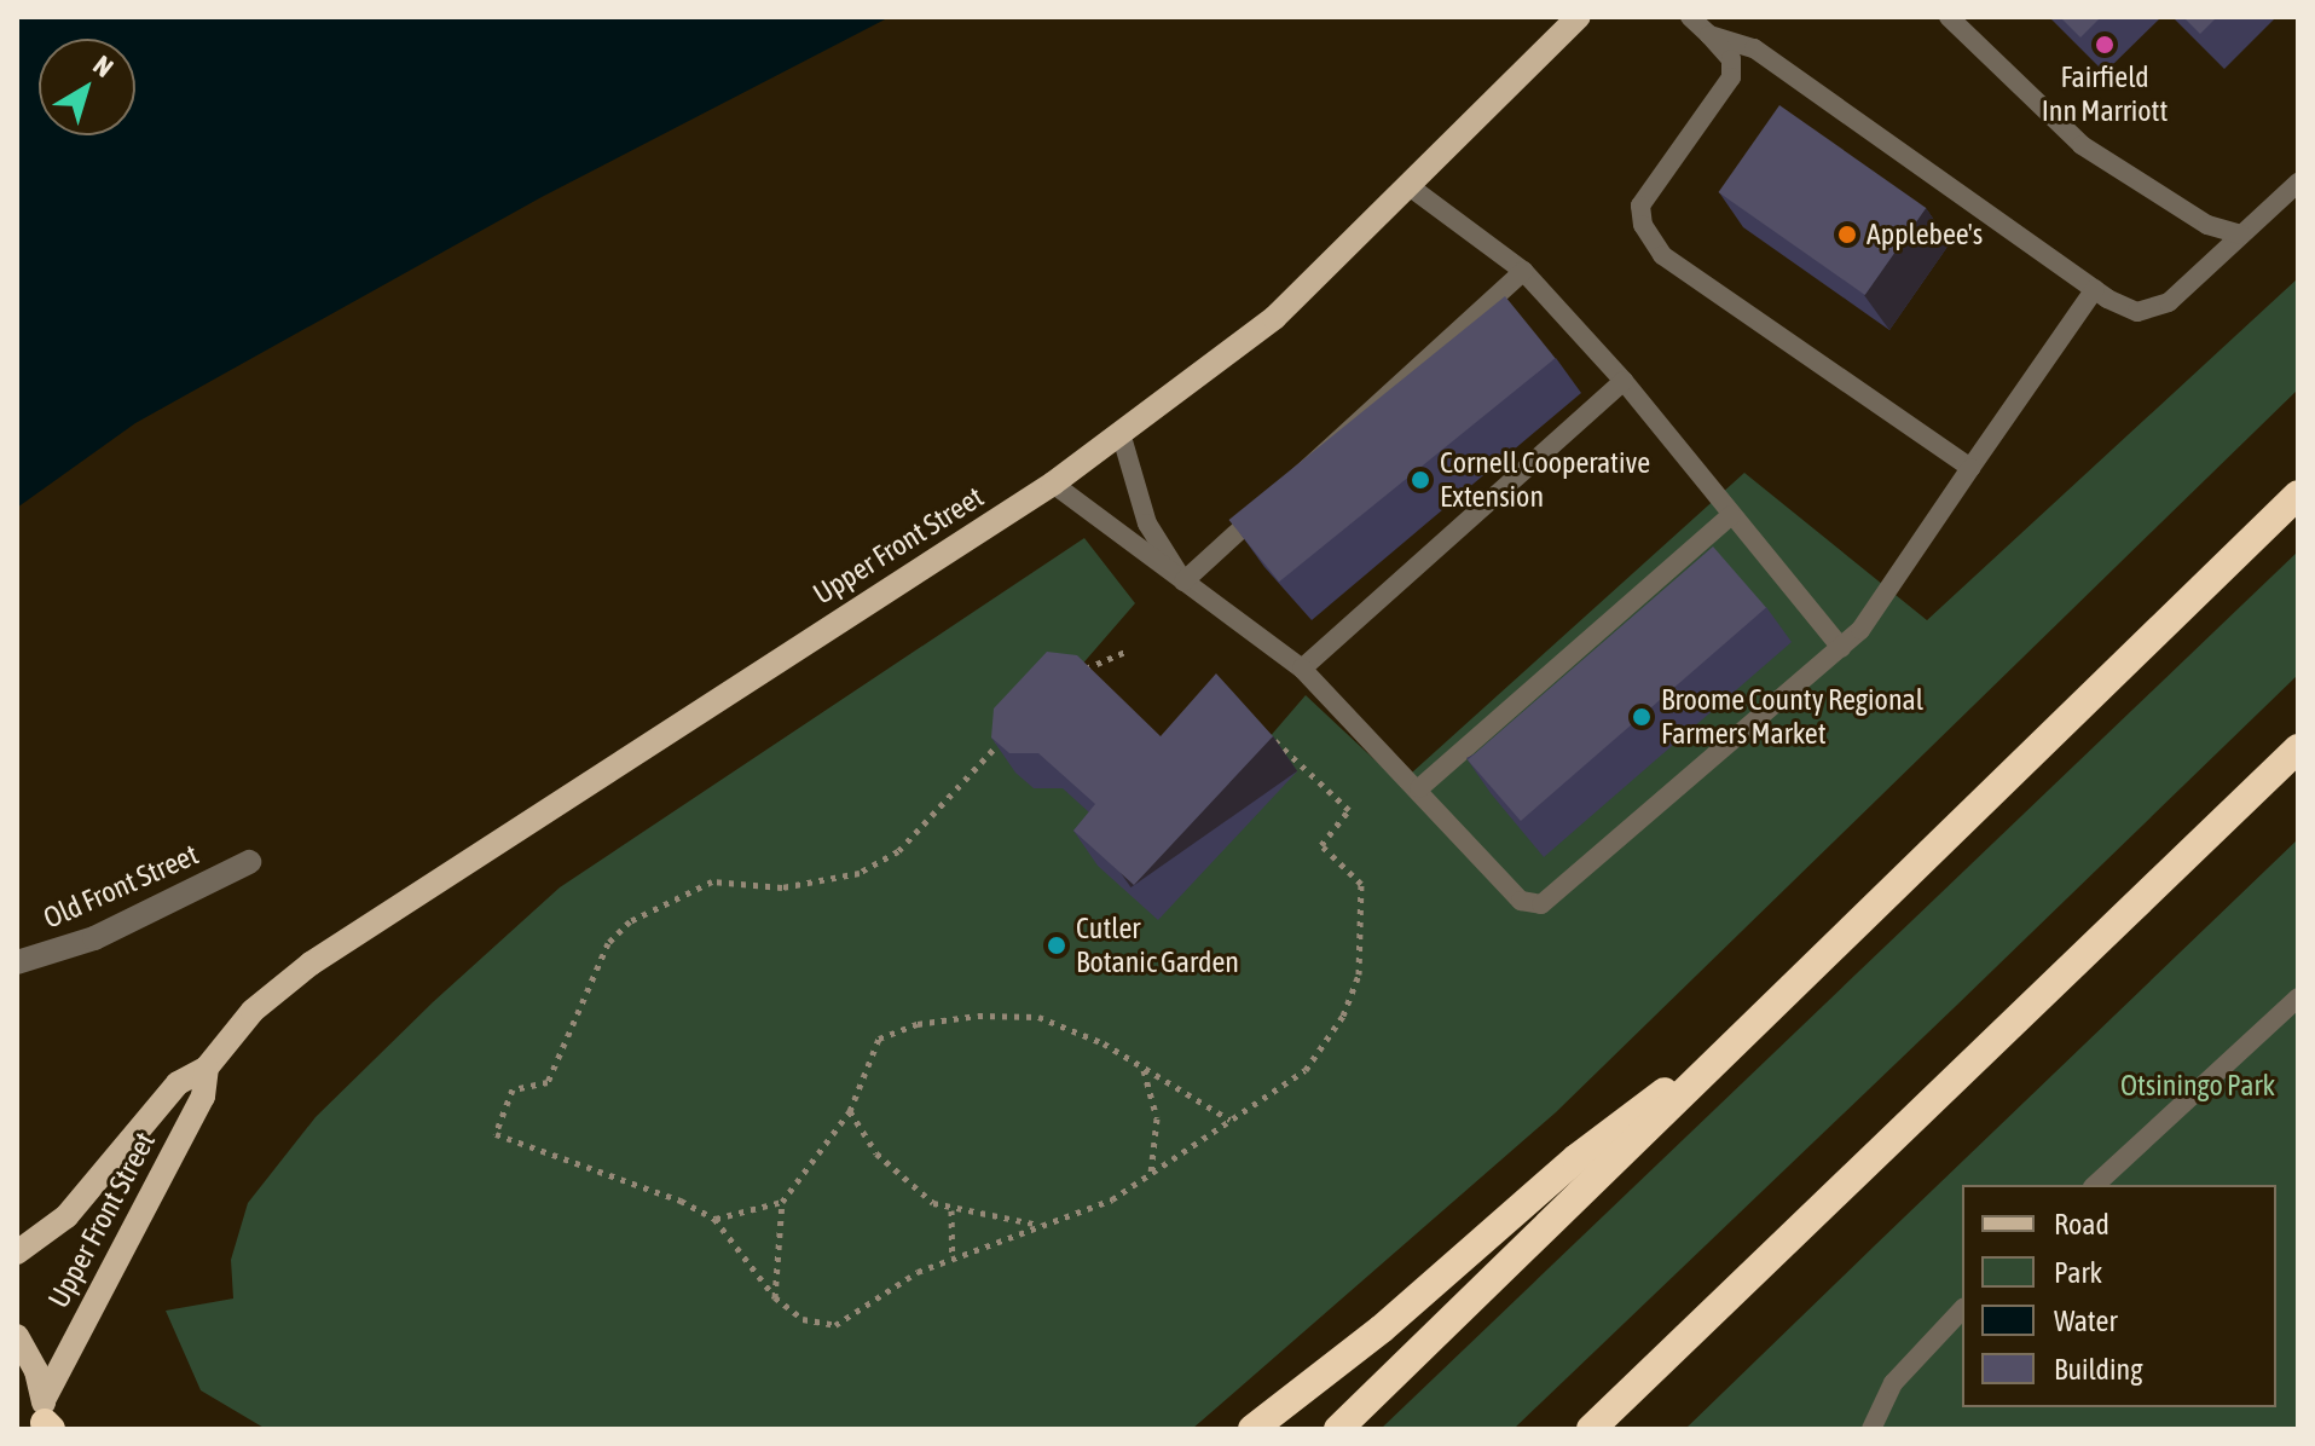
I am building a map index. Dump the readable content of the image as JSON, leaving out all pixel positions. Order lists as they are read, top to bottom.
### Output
{
  "streets": {
    "main road": ["Upper Front Street"],
    "street": ["Old Front Street"]
  },
  "parks": ["Otsiningo Park"],
  "places": [
    "Fairfield Inn Marriott",
    "Applebee's",
    "Cornell Cooperative Extension",
    "Broome County Regional Farmers Market",
    "Cutler Botanic Garden"
  ],
  "legend": [
    "Road",
    "Park",
    "Water",
    "Building"
  ],
  "north": "top right"
}
